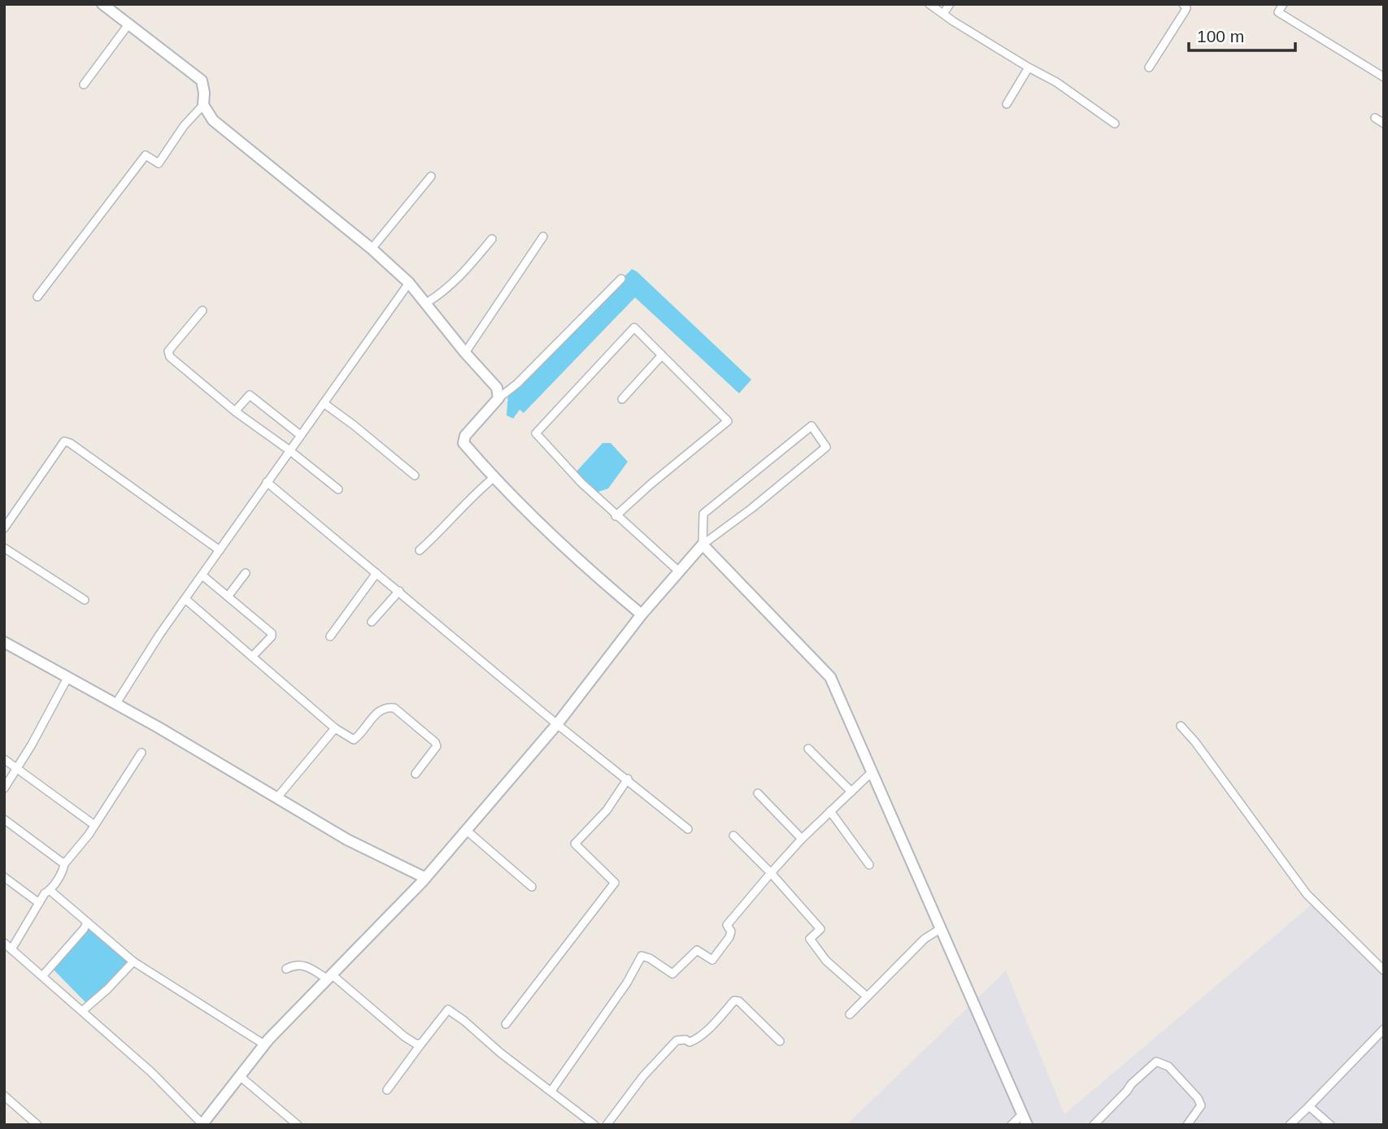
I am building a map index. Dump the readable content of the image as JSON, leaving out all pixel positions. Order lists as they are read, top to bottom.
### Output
{
  "scale_bar": "100 m"
}
